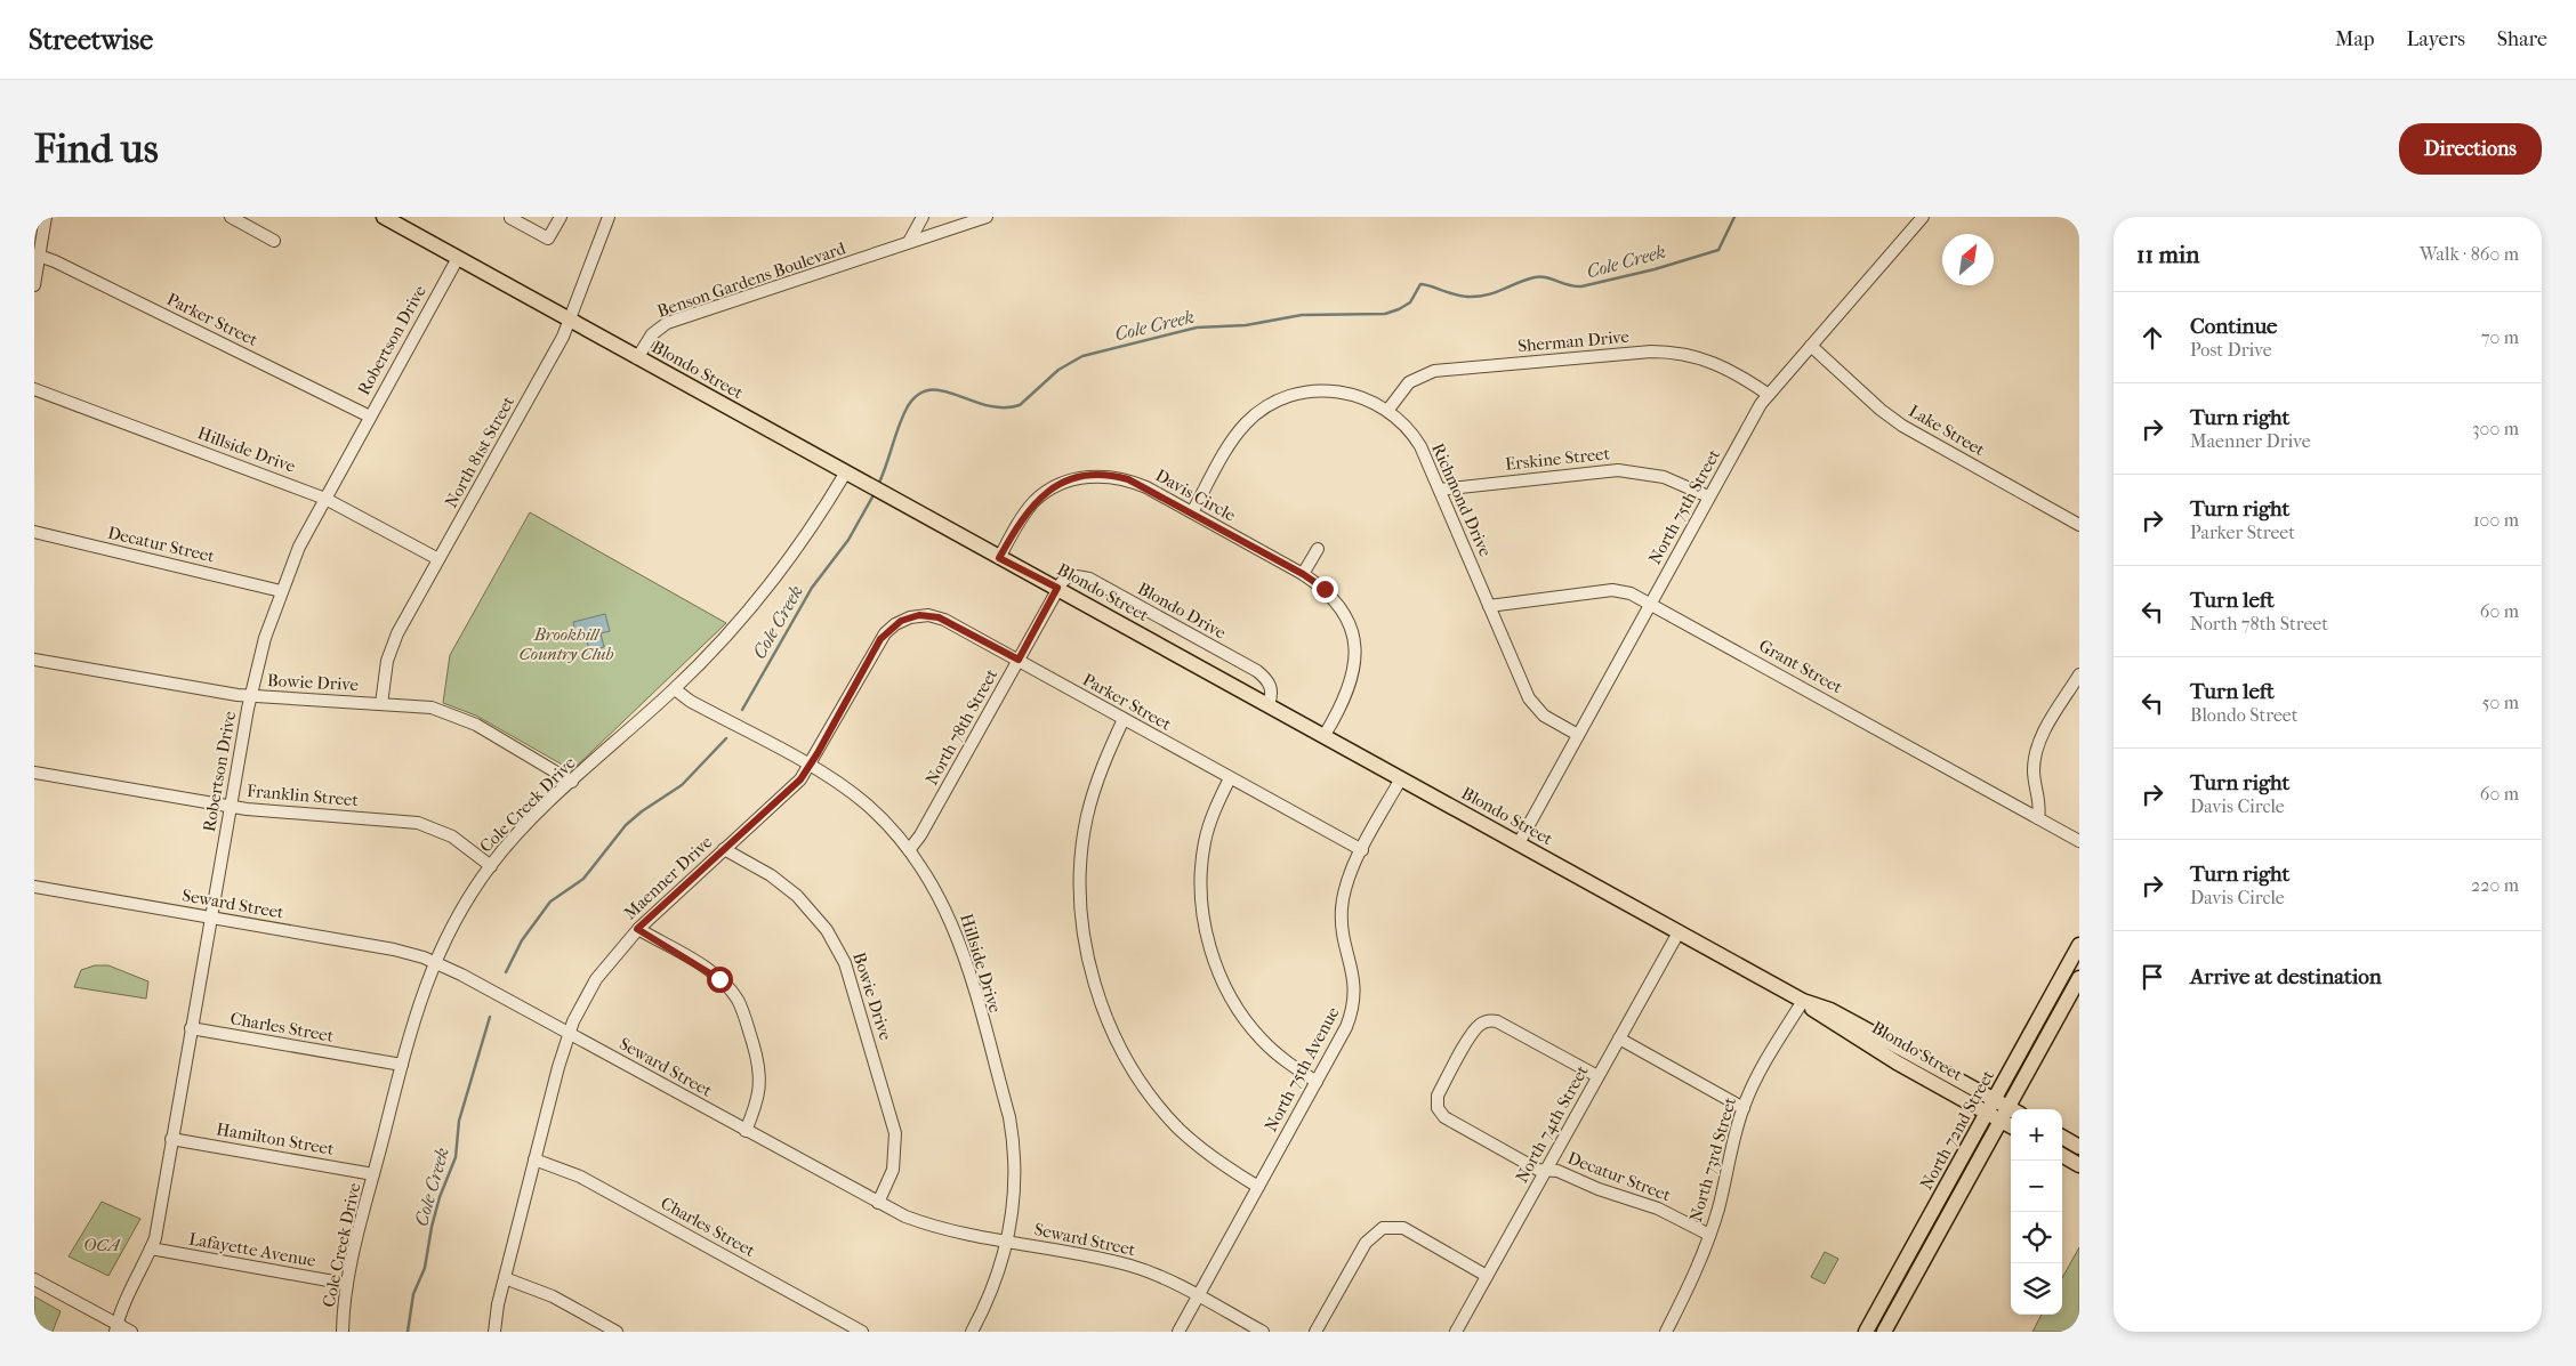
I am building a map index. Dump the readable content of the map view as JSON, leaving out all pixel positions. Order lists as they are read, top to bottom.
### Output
{
  "streets": {
    "main road": ["Blondo Street", "North 72nd Street"],
    "street": [
      "Benson Gardens Boulevard",
      "Parker Street",
      "Robertson Drive",
      "Sherman Drive",
      "Lake Street",
      "Hillside Drive",
      "North 81st Street",
      "Erskine Street",
      "Davis Circle",
      "Richmond Drive",
      "North 75th Street",
      "Decatur Street",
      "Blondo Drive",
      "Grant Street",
      "Bowie Drive",
      "North 78th Street",
      "Franklin Street",
      "Cole Creek Drive",
      "Maenner Drive",
      "Seward Street",
      "Charles Street",
      "North 75th Avenue",
      "North 74th Street",
      "Hamilton Street",
      "North 73rd Street",
      "Lafayette Avenue"
    ]
  },
  "crossings": [
    ["Benson Gardens Boulevard", "Blondo Street"],
    ["Parker Street", "Robertson Drive"],
    ["Parker Street", "North 78th Street"],
    ["Parker Street", "Maenner Drive"],
    ["Parker Street", "North 75th Avenue"],
    ["Robertson Drive", "Blondo Street"],
    ["Robertson Drive", "Hillside Drive"],
    ["Robertson Drive", "Decatur Street"],
    ["Robertson Drive", "Bowie Drive"],
    ["Robertson Drive", "Franklin Street"],
    ["Robertson Drive", "Seward Street"],
    ["Robertson Drive", "Charles Street"],
    ["Robertson Drive", "Hamilton Street"],
    ["Robertson Drive", "Lafayette Avenue"],
    ["Sherman Drive", "Richmond Drive"],
    ["Sherman Drive", "North 75th Street"],
    ["Blondo Street", "North 81st Street"],
    ["Blondo Street", "Davis Circle"],
    ["Blondo Street", "North 75th Street"],
    ["Blondo Street", "Blondo Drive"],
    ["Blondo Street", "North 78th Street"],
    ["Blondo Street", "Cole Creek Drive"],
    ["Blondo Street", "North 75th Avenue"],
    ["Blondo Street", "North 74th Street"],
    ["Blondo Street", "North 72nd Street"],
    ["Blondo Street", "North 73rd Street"],
    ["Lake Street", "North 75th Street"],
    ["Hillside Drive", "North 81st Street"],
    ["Hillside Drive", "North 78th Street"],
    ["Hillside Drive", "Cole Creek Drive"],
    ["Hillside Drive", "Maenner Drive"],
    ["Hillside Drive", "Seward Street"],
    ["North 81st Street", "Bowie Drive"],
    ["Erskine Street", "Richmond Drive"],
    ["Erskine Street", "North 75th Street"],
    ["Davis Circle", "Richmond Drive"],
    ["Richmond Drive", "North 75th Street"],
    ["Richmond Drive", "Grant Street"],
    ["North 75th Street", "Grant Street"],
    ["Decatur Street", "North 74th Street"],
    ["Decatur Street", "North 73rd Street"],
    ["Blondo Drive", "North 78th Street"],
    ["Bowie Drive", "Cole Creek Drive"],
    ["Bowie Drive", "Maenner Drive"],
    ["Bowie Drive", "Seward Street"],
    ["Franklin Street", "Cole Creek Drive"],
    ["Cole Creek Drive", "Seward Street"],
    ["Cole Creek Drive", "Charles Street"],
    ["Cole Creek Drive", "Hamilton Street"],
    ["Cole Creek Drive", "Lafayette Avenue"],
    ["Maenner Drive", "Seward Street"],
    ["Maenner Drive", "Charles Street"],
    ["Seward Street", "North 75th Avenue"]
  ],
  "water": ["Cole Creek"],
  "parks": ["Brookhill Country Club", "OCA"],
  "north": "top right",
  "page": {
    "header": "Streetwise",
    "nav": ["Map", "Layers", "Share"],
    "buttons": "Directions",
    "title": "Find us",
    "heading": ["11 min", "Walk · 860 m"],
    "list": [
      ["Continue", "Post Drive", "70 m"],
      ["Turn right", "Maenner Drive", "300 m"],
      ["Turn right", "Parker Street", "100 m"],
      ["Turn left", "North 78th Street", "60 m"],
      ["Turn left", "Blondo Street", "50 m"],
      ["Turn right", "Davis Circle", "60 m"],
      ["Turn right", "Davis Circle", "220 m"],
      "Arrive at destination"
    ],
    "map_buttons": ["+", "−"]
  }
}
